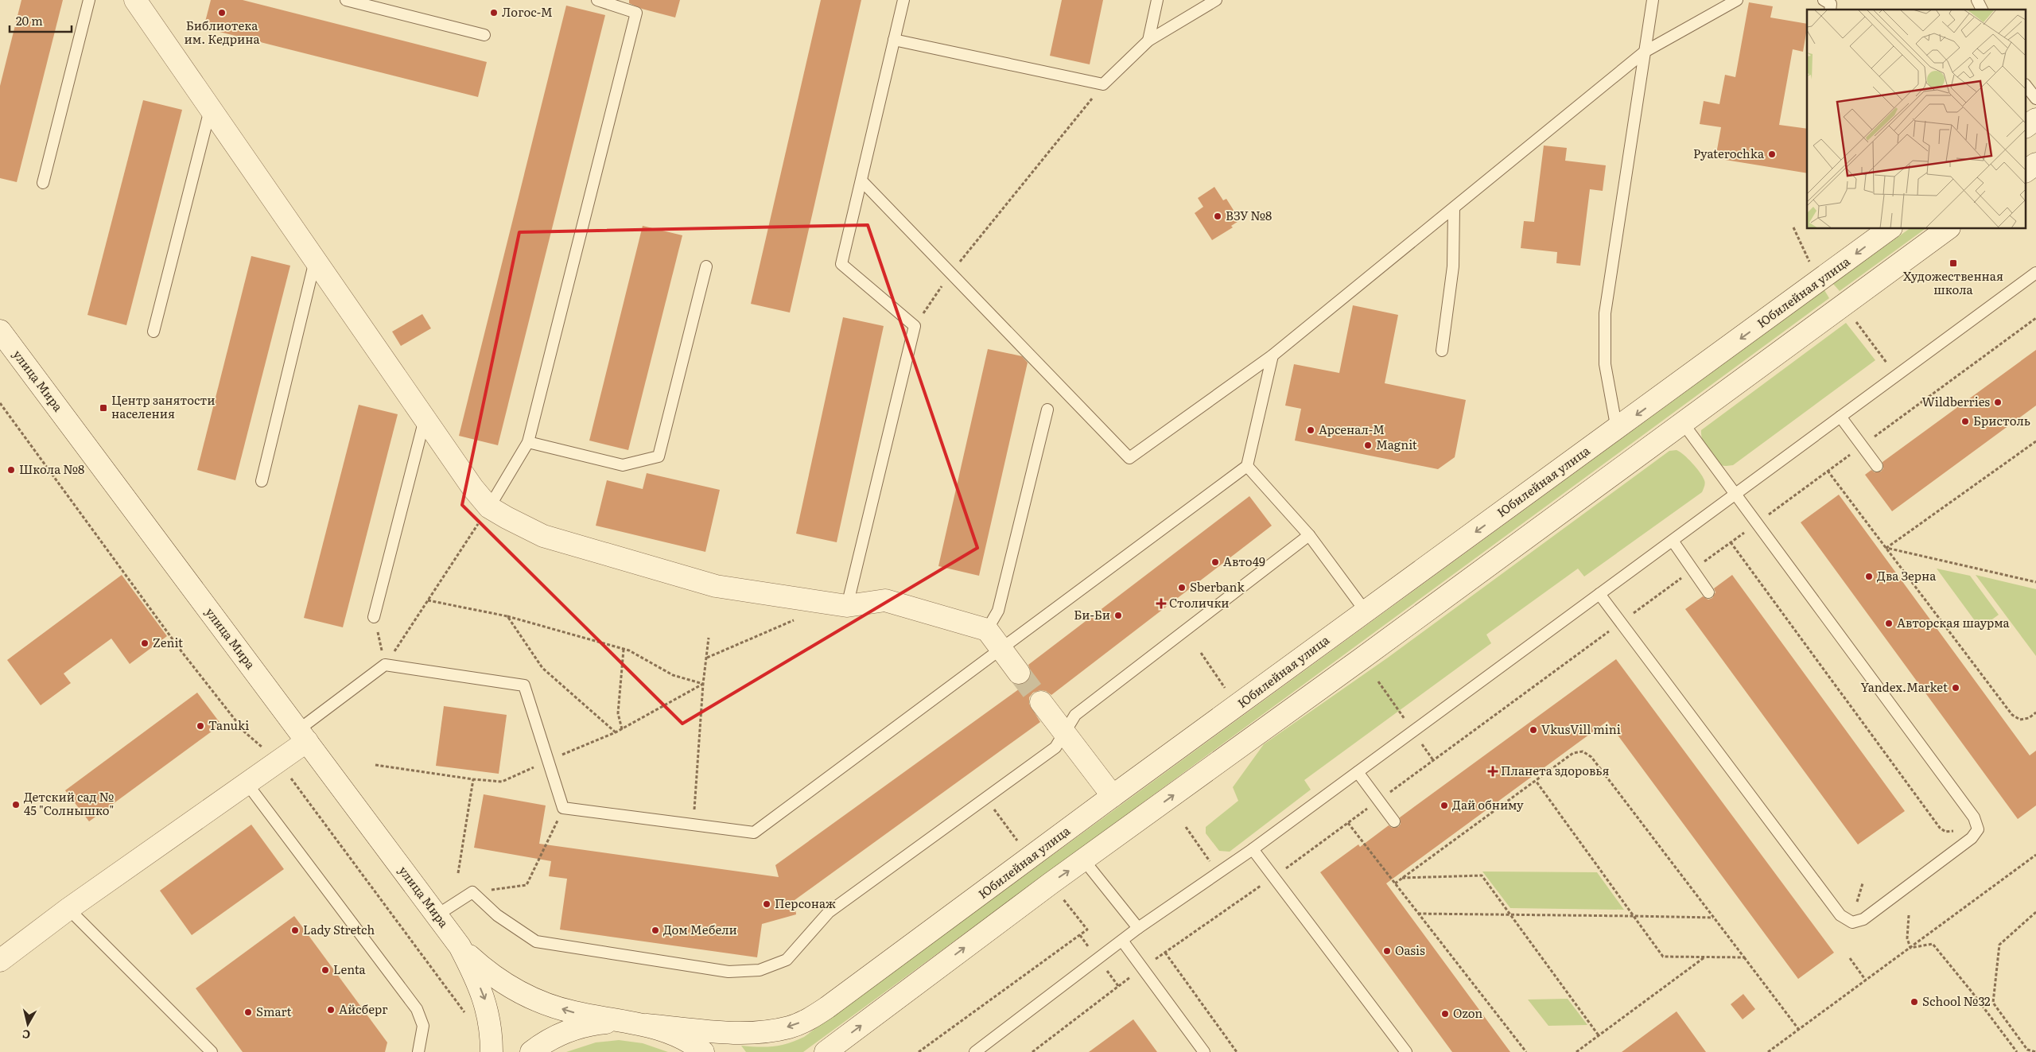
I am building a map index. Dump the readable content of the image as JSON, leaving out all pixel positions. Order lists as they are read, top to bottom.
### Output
{
  "streets": {
    "main road": ["Юбилейная улица", "улица Мира"]
  },
  "crossings": [
    ["Юбилейная улица", "улица Мира"]
  ],
  "places": {
    "other": [
      "Библиотека им. Кедрина",
      "Логос-М",
      "Pyaterochka",
      "ВЗУ №8",
      "Wildberries",
      "Бристоль",
      "Арсенал-М",
      "Magnit",
      "Школа №8",
      "Авто49",
      "Два Зерна",
      "Sberbank",
      "Би-Би",
      "Авторская шаурма",
      "Zenit",
      "Yandex.Market",
      "Tanuki",
      "VkusVill mini",
      "Детский сад № 45 \"Солнышко\"",
      "Дай обниму",
      "Персонаж",
      "Lady Stretch",
      "Дом Мебели",
      "Oasis",
      "Lenta",
      "School №32",
      "Айсберг",
      "Smart",
      "Ozon"
    ],
    "transit": ["Художественная школа", "Центр занятости населения"],
    "health": ["Столички", "Планета здоровья"]
  },
  "scale_bar": "20 m",
  "north": "bottom"
}
